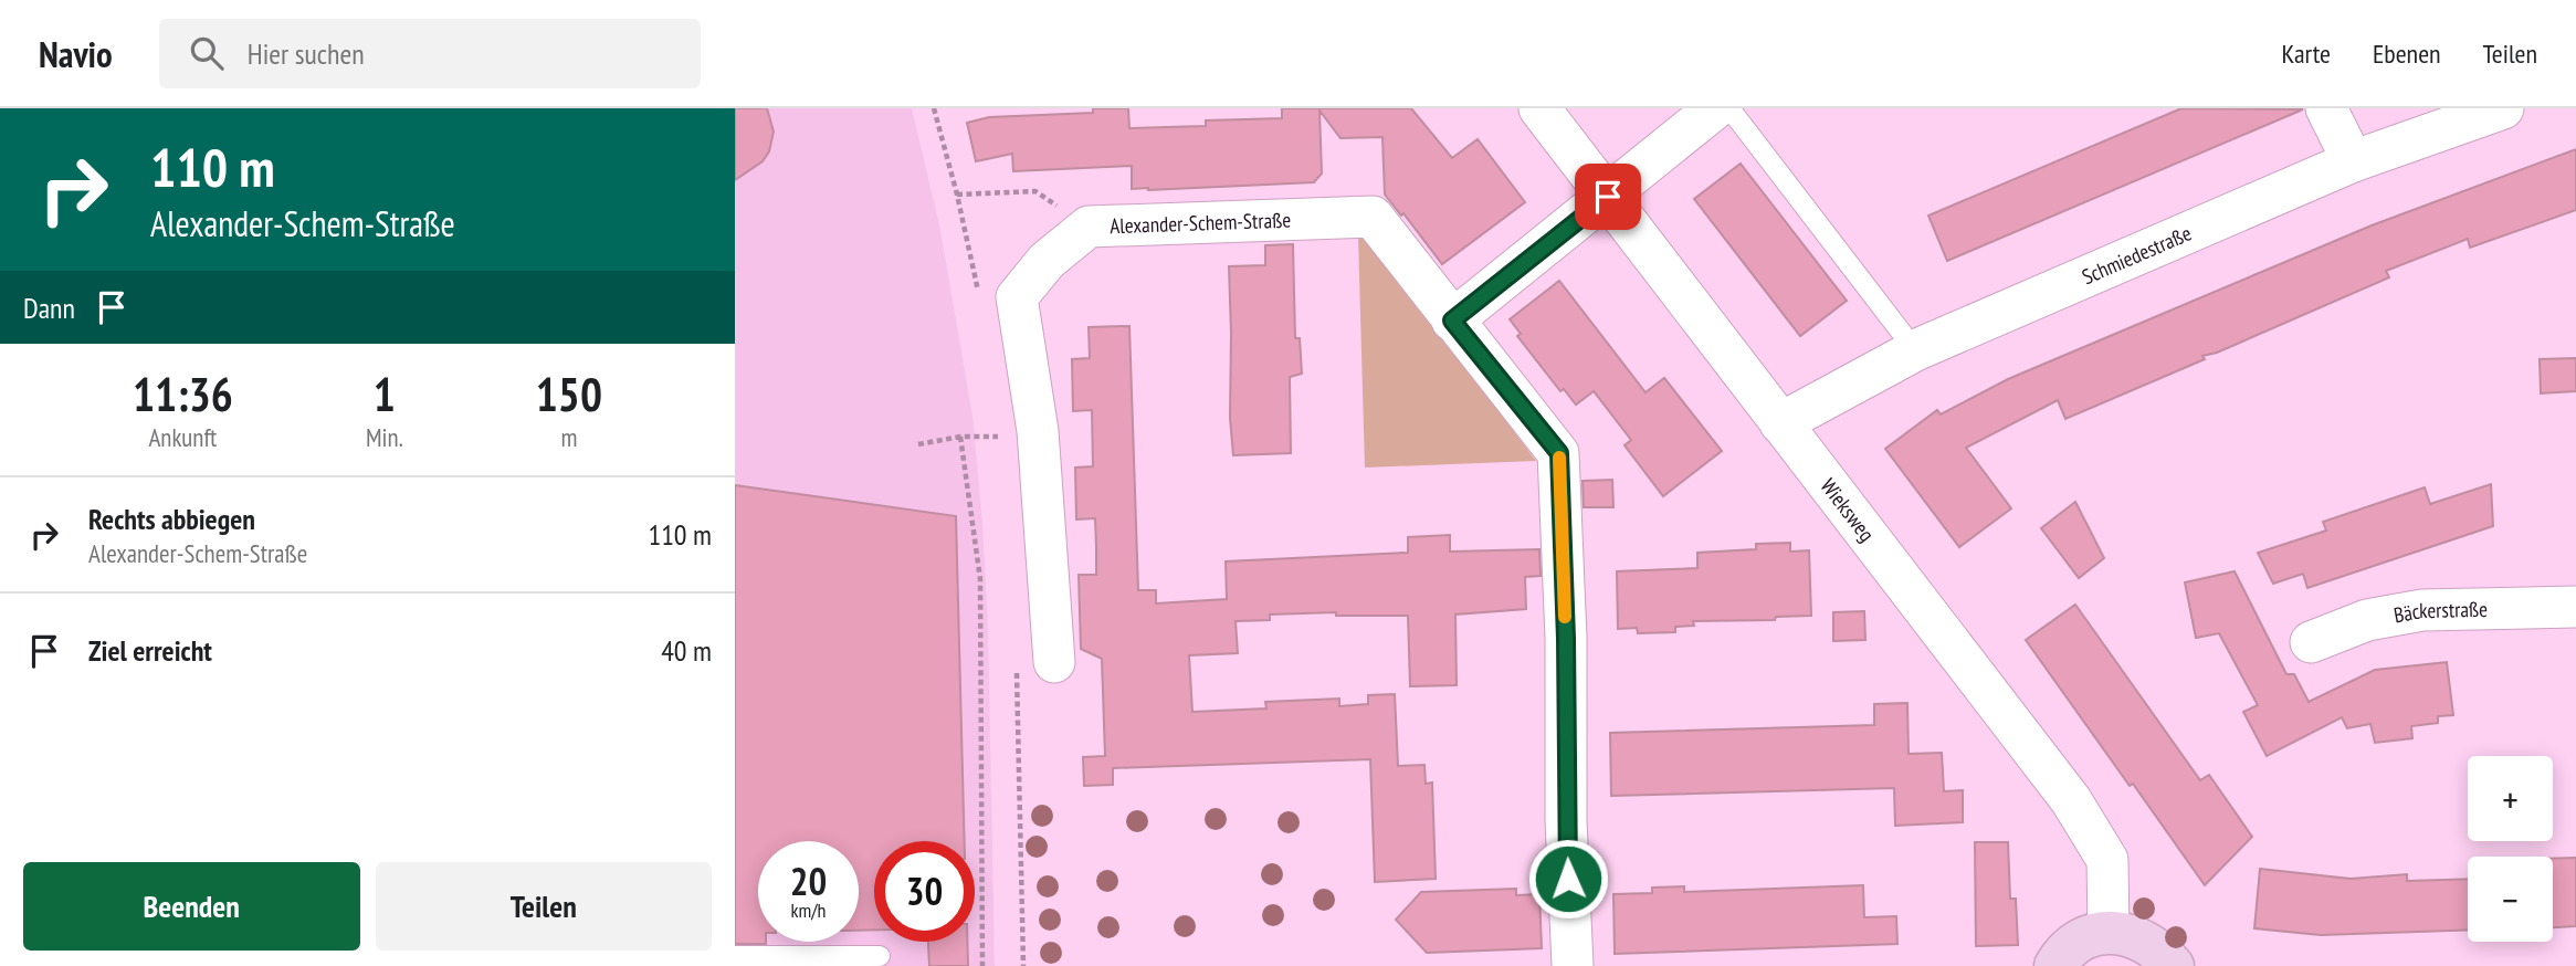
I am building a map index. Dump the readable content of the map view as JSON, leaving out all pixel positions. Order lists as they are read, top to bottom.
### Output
{
  "streets": {
    "street": [
      "Alexander-Schem-Straße",
      "Schmiedestraße",
      "Wieksweg",
      "Bäckerstraße"
    ]
  },
  "crossings": [
    ["Schmiedestraße", "Wieksweg"]
  ],
  "page": {
    "header": "Navio",
    "search": "Hier suchen",
    "nav": ["Karte", "Ebenen", "Teilen"],
    "turn": ["110 m", "Alexander-Schem-Straße"],
    "then": "Dann",
    "eta": [
      "11:36",
      "Ankunft",
      "1",
      "Min.",
      "150",
      "m"
    ],
    "list": [
      {
        "name": "Rechts abbiegen",
        "note": "Alexander-Schem-Straße",
        "value": "110 m"
      },
      {
        "name": "Ziel erreicht",
        "value": "40 m"
      }
    ],
    "map_buttons": ["+", "−"],
    "speed": "20 km/h",
    "limit": "30",
    "buttons": ["Beenden", "Teilen"]
  }
}
